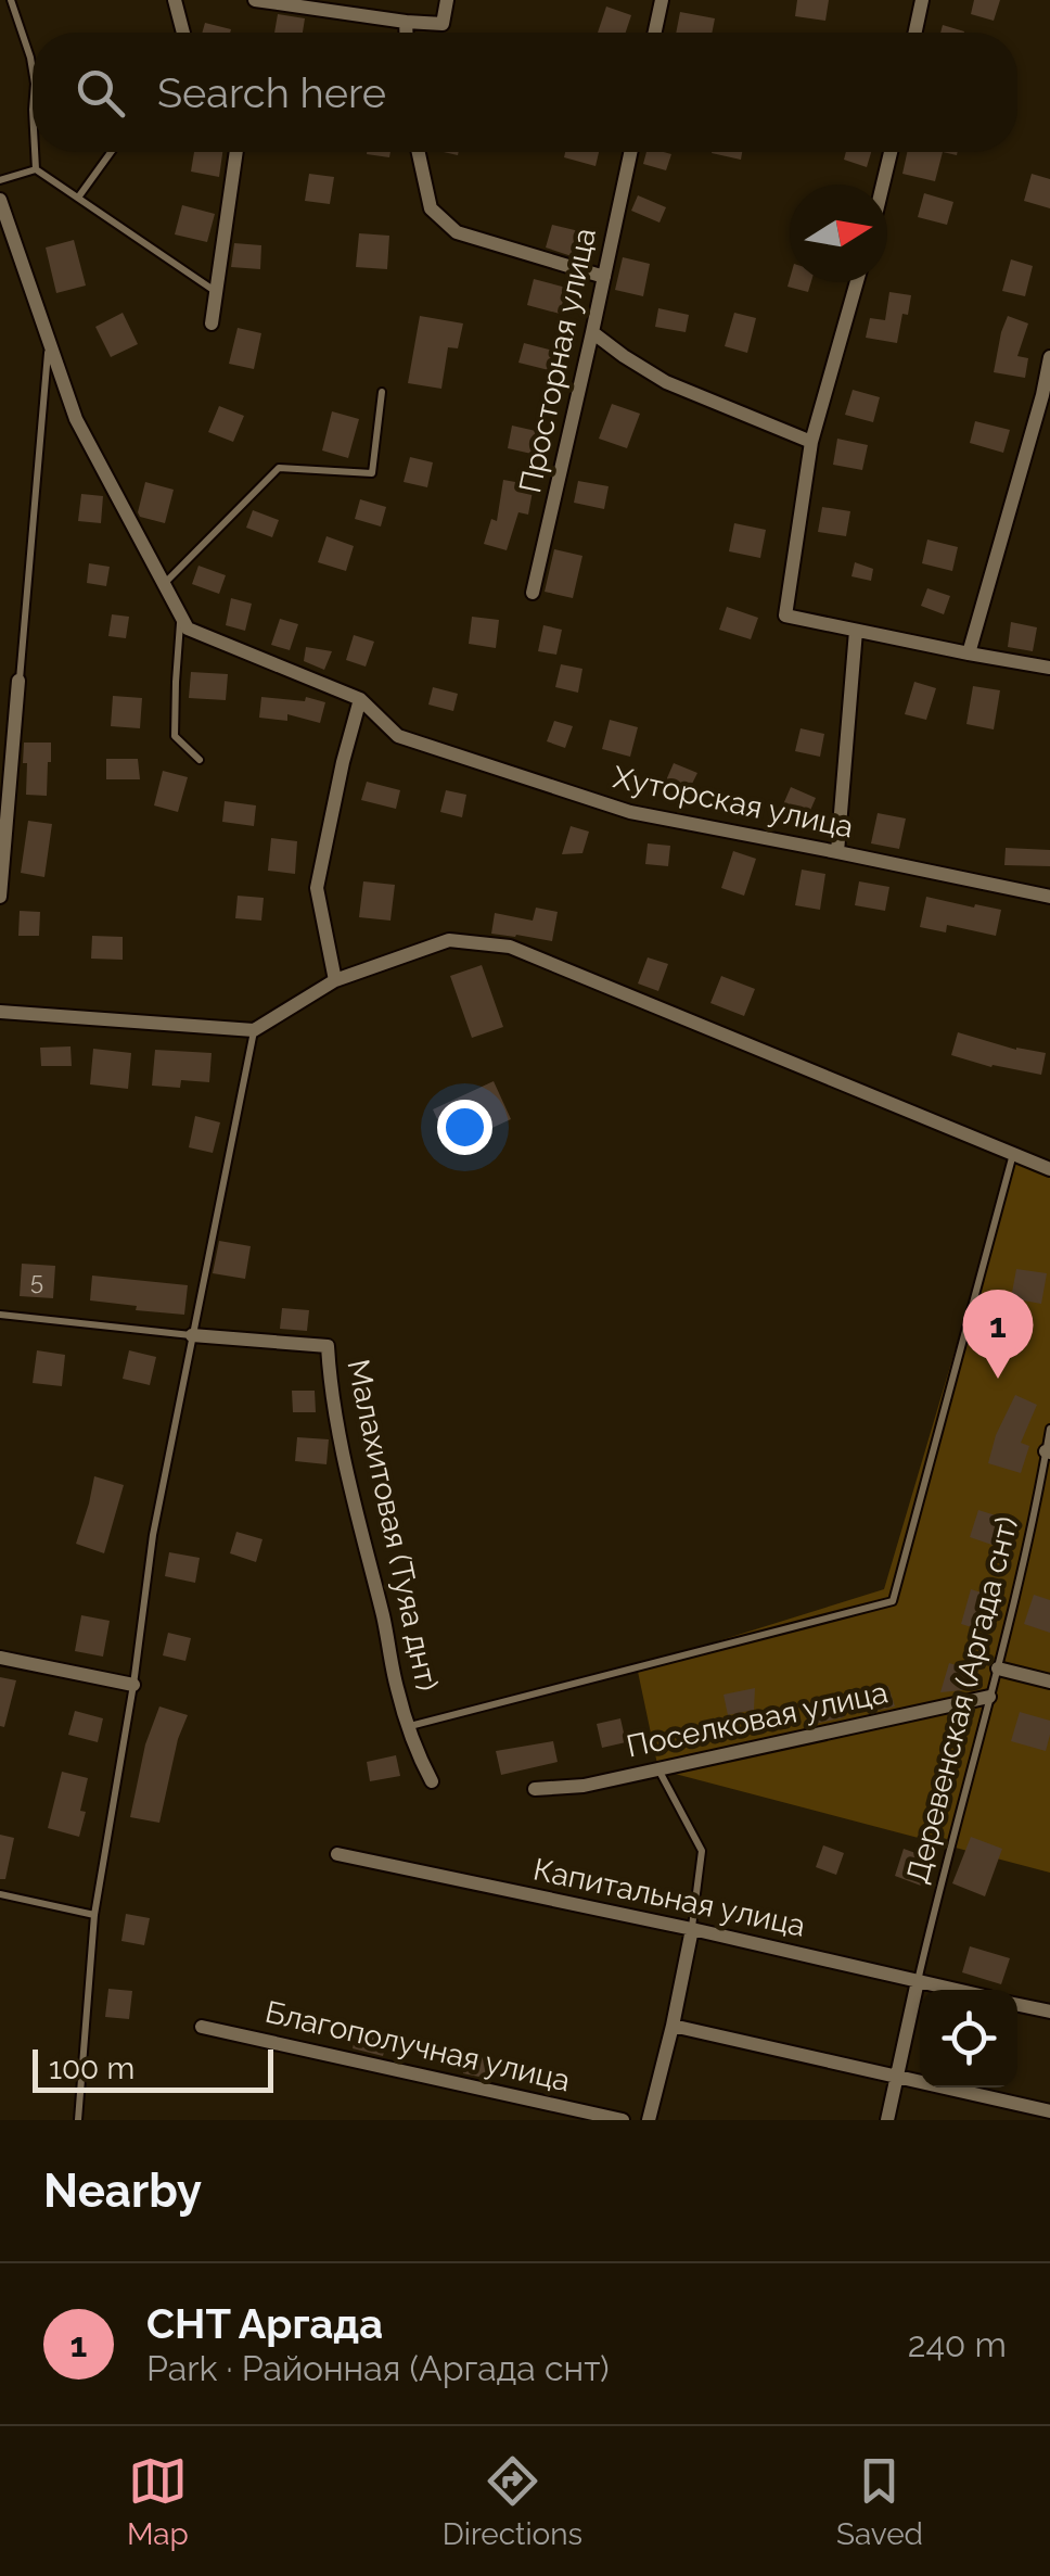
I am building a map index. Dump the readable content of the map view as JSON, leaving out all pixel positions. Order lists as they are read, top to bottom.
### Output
{
  "streets": {
    "street": [
      "Просторная улица",
      "Хуторская улица",
      "Малахитовая (Туяа днт)",
      "Поселковая улица",
      "Капитальная улица",
      "Благополучная улица"
    ],
    "lane": ["Деревенская (Аргада снт)"]
  },
  "crossings": [
    ["Деревенская (Аргада снт)", "Поселковая улица"],
    ["Деревенская (Аргада снт)", "Капитальная улица"]
  ],
  "house_numbers": ["5"],
  "scale_bar": "100 m",
  "north": "right",
  "page": {
    "search": "Search here",
    "pins": "1",
    "scale": "100 m",
    "heading": "Nearby",
    "list": [
      {
        "mark": "1",
        "name": "СНТ Аргада",
        "note": "Park · Районная (Аргада снт)",
        "value": "240 m"
      }
    ],
    "nav": ["Map", "Directions", "Saved"]
  }
}
